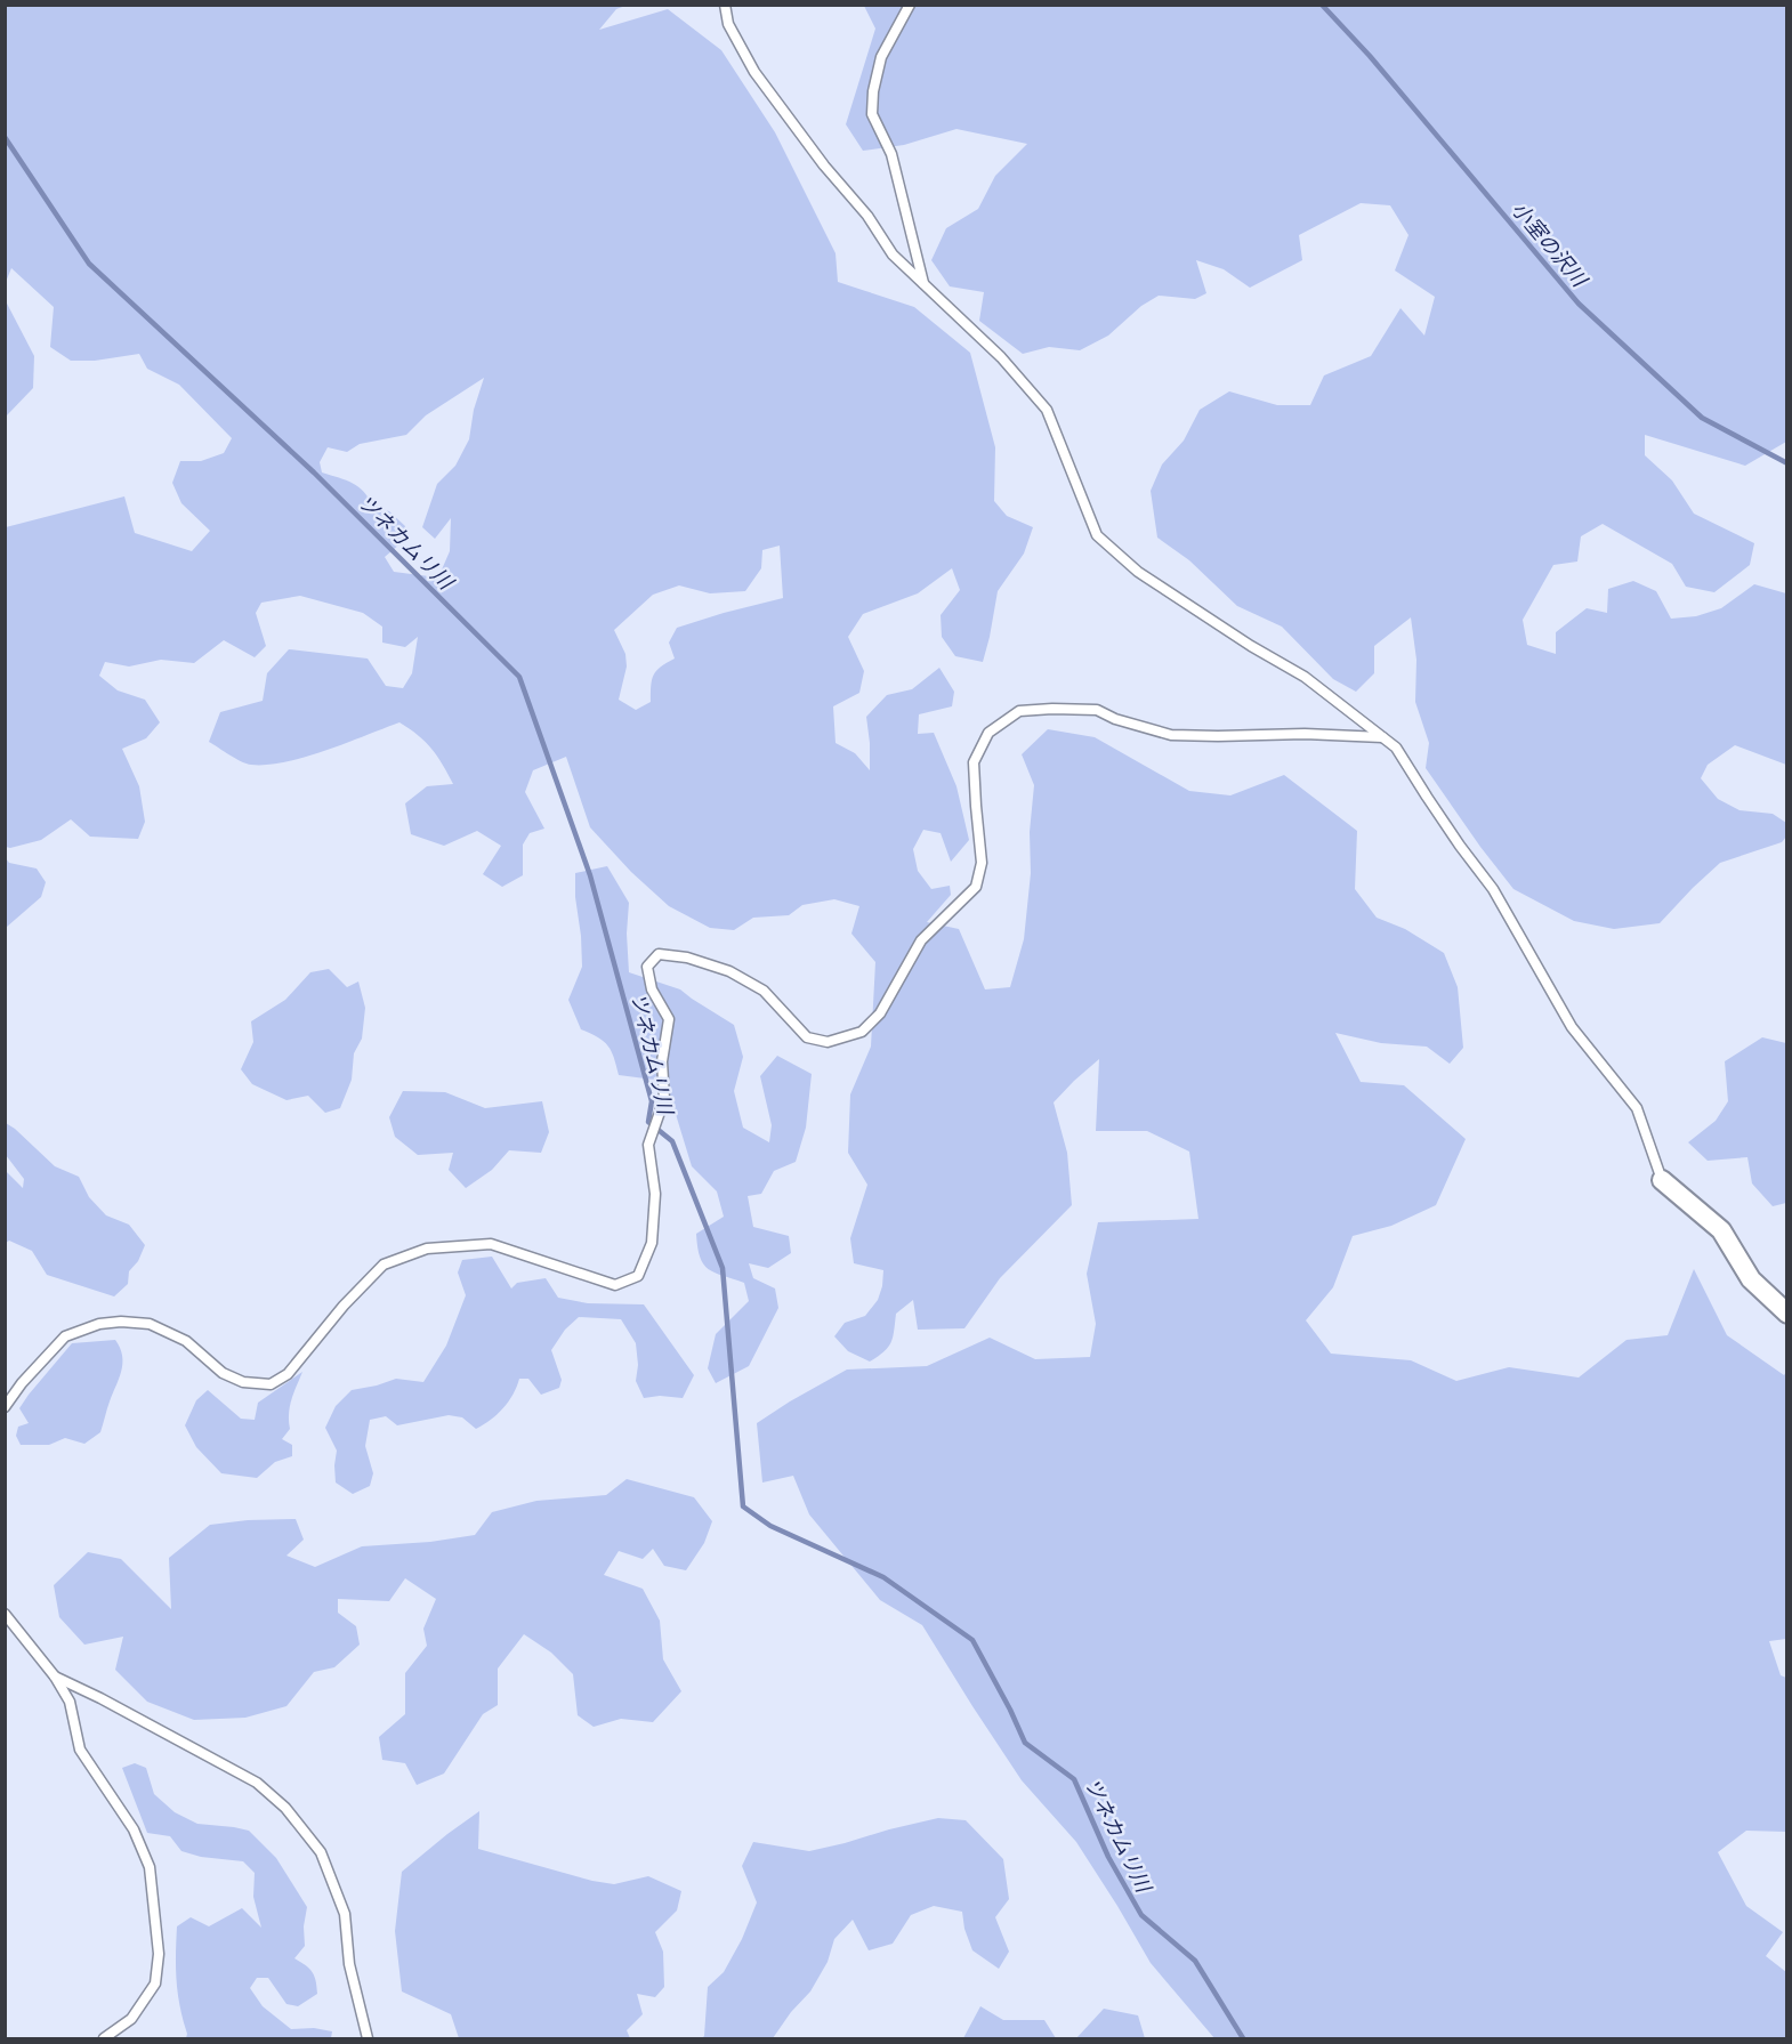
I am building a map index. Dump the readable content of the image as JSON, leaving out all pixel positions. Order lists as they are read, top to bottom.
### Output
{
  "water": ["小室の沢川", "ツネカムリ川"]
}
